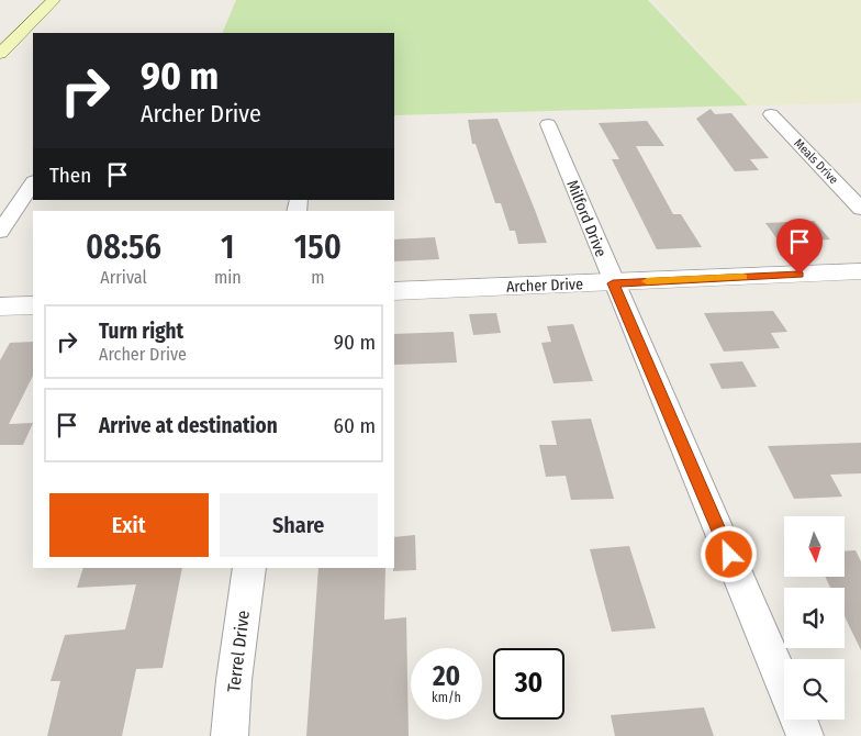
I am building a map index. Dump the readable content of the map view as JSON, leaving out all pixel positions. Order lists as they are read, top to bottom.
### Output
{
  "streets": {
    "street": [
      "Meals Drive",
      "Milford Drive",
      "Archer Drive",
      "Terrel Drive"
    ]
  },
  "crossings": [
    ["Milford Drive", "Archer Drive"]
  ],
  "north": "bottom",
  "page": {
    "turn": ["90 m", "Archer Drive"],
    "then": "Then",
    "eta": [
      "08:56",
      "Arrival",
      "1",
      "min",
      "150",
      "m"
    ],
    "list": [
      {
        "name": "Turn right",
        "note": "Archer Drive",
        "value": "90 m"
      },
      {
        "name": "Arrive at destination",
        "value": "60 m"
      }
    ],
    "buttons": ["Exit", "Share"],
    "speed": "20 km/h",
    "limit": "30"
  }
}
